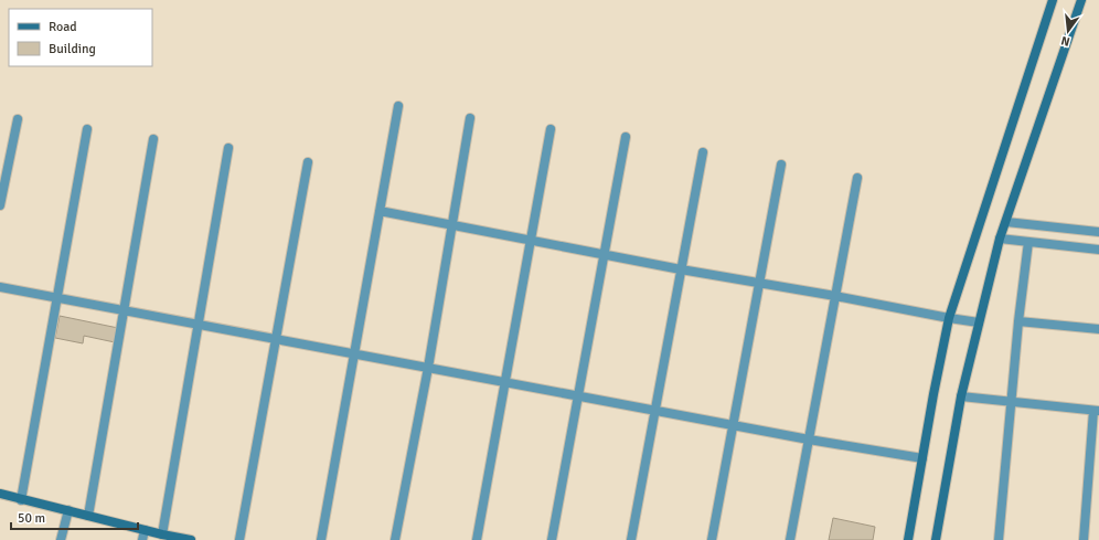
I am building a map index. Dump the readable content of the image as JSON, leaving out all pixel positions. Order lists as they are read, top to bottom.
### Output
{
  "legend": ["Road", "Building"],
  "scale_bar": "50 m",
  "north": "bottom"
}
